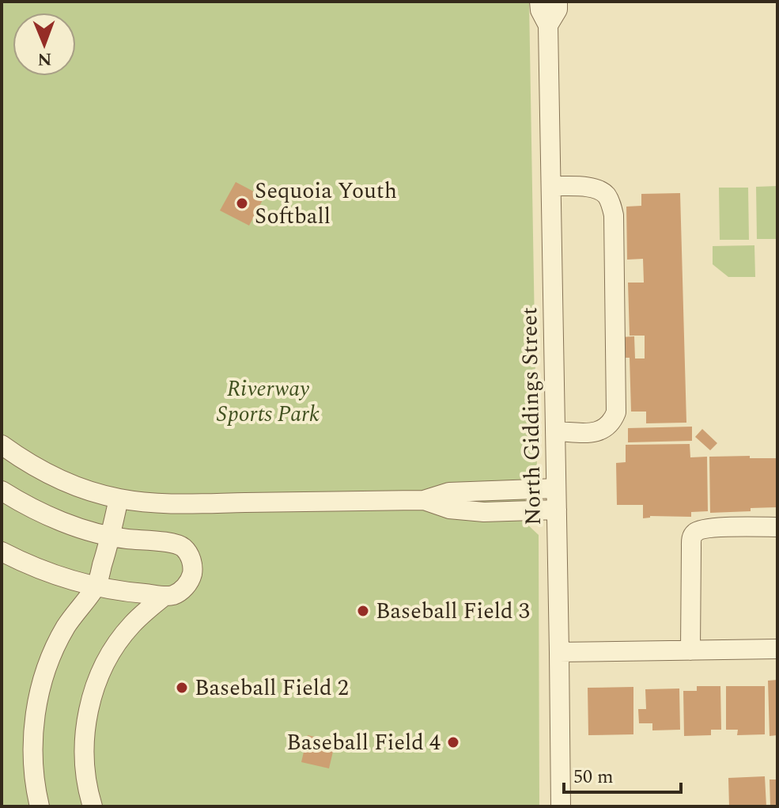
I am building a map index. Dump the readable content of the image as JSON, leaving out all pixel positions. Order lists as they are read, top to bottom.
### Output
{
  "streets": {
    "street": ["North Giddings Street"]
  },
  "parks": ["Riverway Sports Park"],
  "places": [
    "Sequoia Youth Softball",
    "Baseball Field 3",
    "Baseball Field 2",
    "Baseball Field 4"
  ],
  "scale_bar": "50 m",
  "north": "bottom"
}
